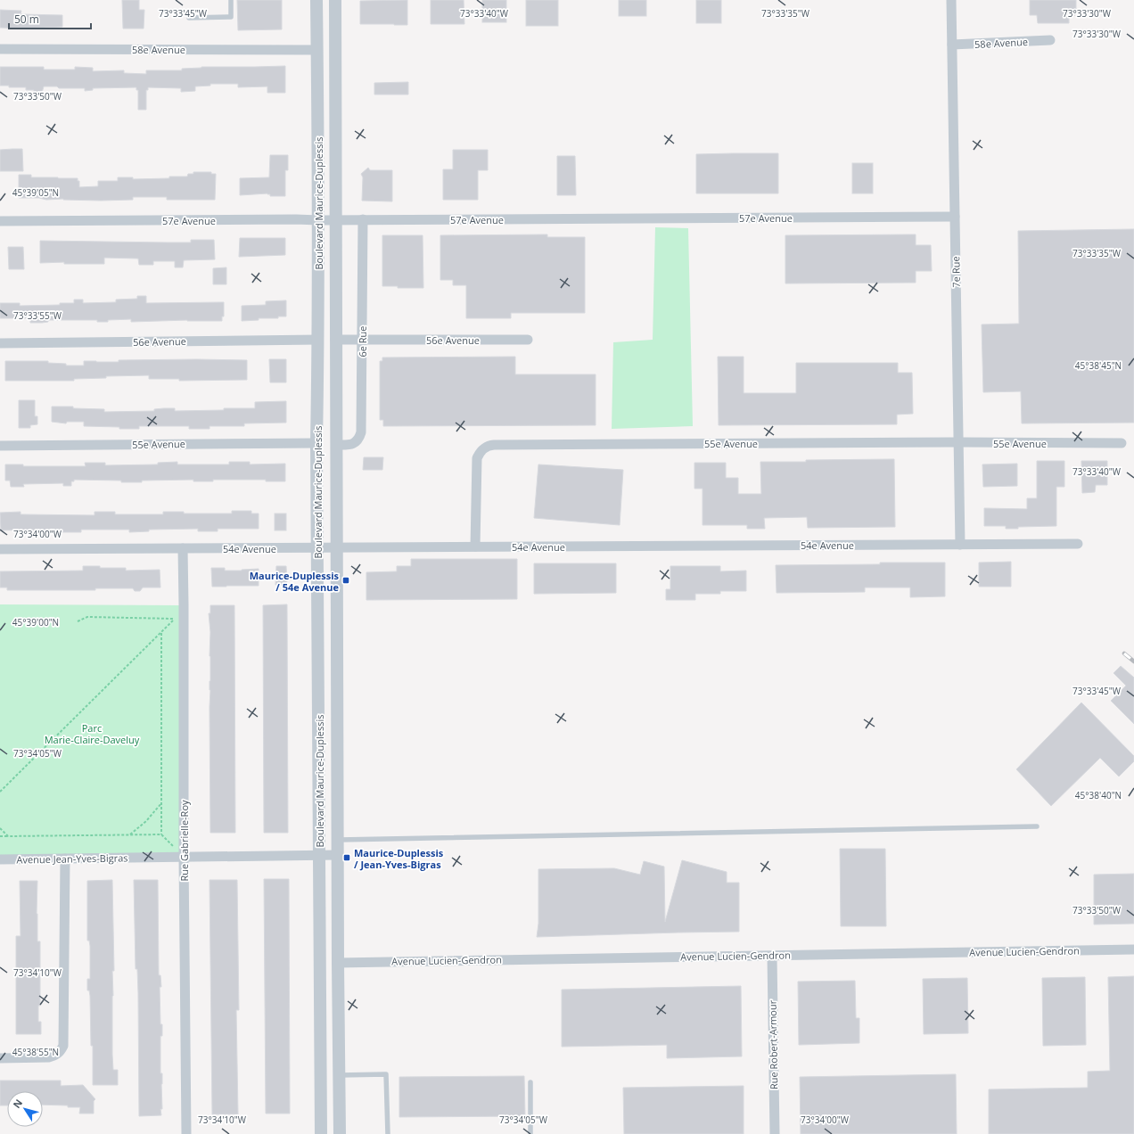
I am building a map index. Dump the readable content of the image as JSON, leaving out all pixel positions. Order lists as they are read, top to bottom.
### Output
{
  "streets": {
    "street": [
      "58e Avenue",
      "Boulevard Maurice-Duplessis",
      "57e Avenue",
      "7e Rue",
      "56e Avenue",
      "6e Rue",
      "55e Avenue",
      "54e Avenue",
      "Rue Gabrielle-Roy",
      "Avenue Jean-Yves-Bigras",
      "Avenue Lucien-Gendron",
      "Rue Robert-Armour"
    ]
  },
  "crossings": [
    ["58e Avenue", "Boulevard Maurice-Duplessis"],
    ["58e Avenue", "7e Rue"],
    ["Boulevard Maurice-Duplessis", "57e Avenue"],
    ["Boulevard Maurice-Duplessis", "56e Avenue"],
    ["Boulevard Maurice-Duplessis", "6e Rue"],
    ["Boulevard Maurice-Duplessis", "55e Avenue"],
    ["Boulevard Maurice-Duplessis", "54e Avenue"],
    ["Boulevard Maurice-Duplessis", "Avenue Jean-Yves-Bigras"],
    ["Boulevard Maurice-Duplessis", "Avenue Lucien-Gendron"],
    ["57e Avenue", "7e Rue"],
    ["57e Avenue", "6e Rue"],
    ["7e Rue", "55e Avenue"],
    ["7e Rue", "54e Avenue"],
    ["56e Avenue", "6e Rue"],
    ["55e Avenue", "54e Avenue"],
    ["54e Avenue", "Rue Gabrielle-Roy"],
    ["Rue Gabrielle-Roy", "Avenue Jean-Yves-Bigras"],
    ["Avenue Lucien-Gendron", "Rue Robert-Armour"]
  ],
  "parks": ["Parc Marie-Claire-Daveluy"],
  "places": {
    "transit": ["Maurice-Duplessis / 54e Avenue", "Maurice-Duplessis / Jean-Yves-Bigras"]
  },
  "scale_bar": "50 m",
  "north": "top left",
  "coordinates": [
    "73°33'45\"W",
    "73°33'40\"W",
    "73°33'35\"W",
    "73°33'30\"W",
    "73°33'50\"W",
    "45°39'05\"N",
    "73°33'55\"W",
    "45°38'45\"N",
    "73°34'00\"W",
    "45°39'00\"N",
    "73°34'05\"W",
    "45°38'40\"N",
    "73°34'10\"W",
    "45°38'55\"N"
  ]
}
